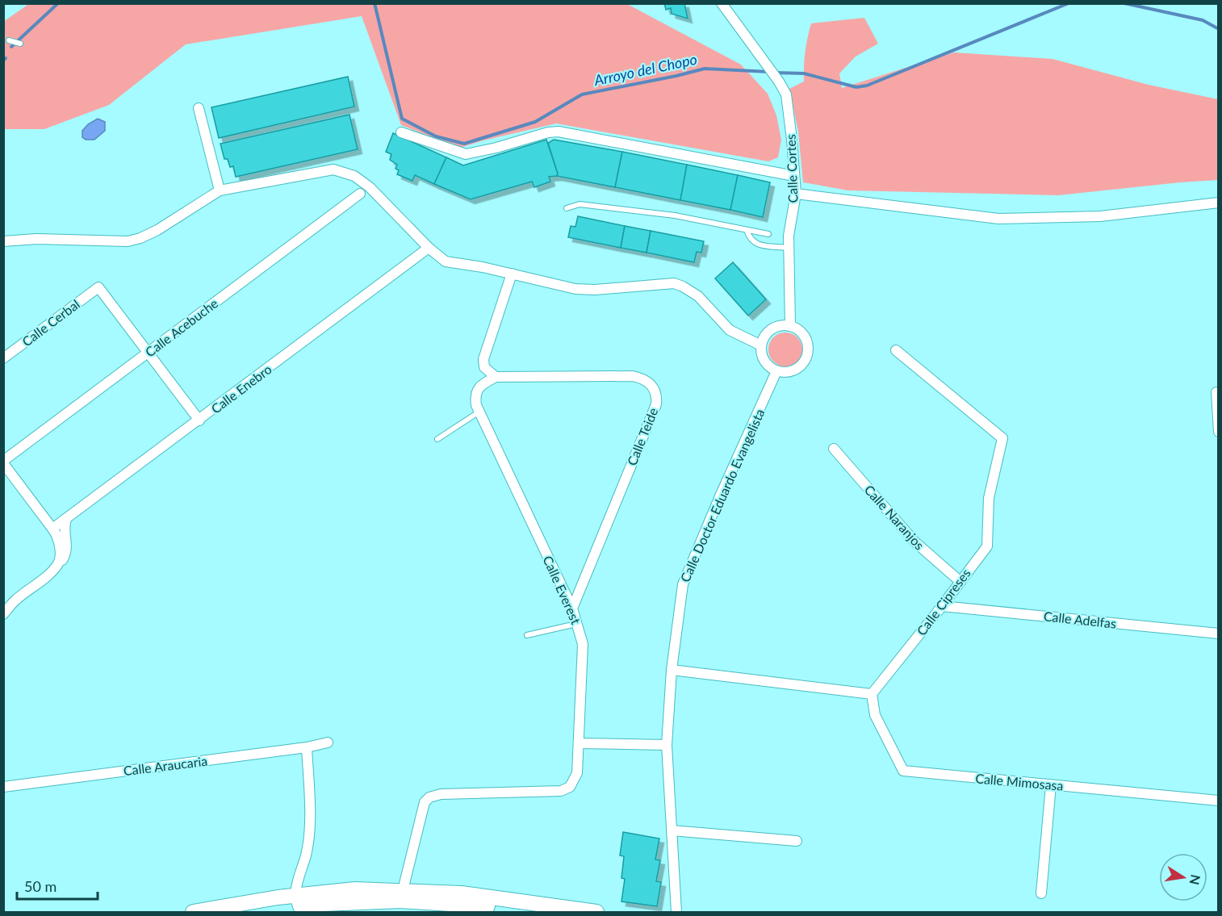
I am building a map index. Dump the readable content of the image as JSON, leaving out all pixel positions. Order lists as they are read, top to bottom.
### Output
{
  "streets": {
    "street": [
      "Calle Cortes",
      "Calle Cerbal",
      "Calle Acebuche",
      "Calle Enebro",
      "Calle Teide",
      "Calle Doctor Eduardo Evangelista",
      "Calle Naranjos",
      "Calle Everest",
      "Calle Cipreses",
      "Calle Adelfas",
      "Calle Araucaria",
      "Calle Mimosasa"
    ]
  },
  "crossings": [
    ["Calle Cortes", "Calle Doctor Eduardo Evangelista"],
    ["Calle Cerbal", "Calle Acebuche"],
    ["Calle Teide", "Calle Everest"],
    ["Calle Naranjos", "Calle Cipreses"],
    ["Calle Cipreses", "Calle Adelfas"],
    ["Calle Cipreses", "Calle Mimosasa"]
  ],
  "water": ["Arroyo del Chopo"],
  "scale_bar": "50 m",
  "north": "right"
}
